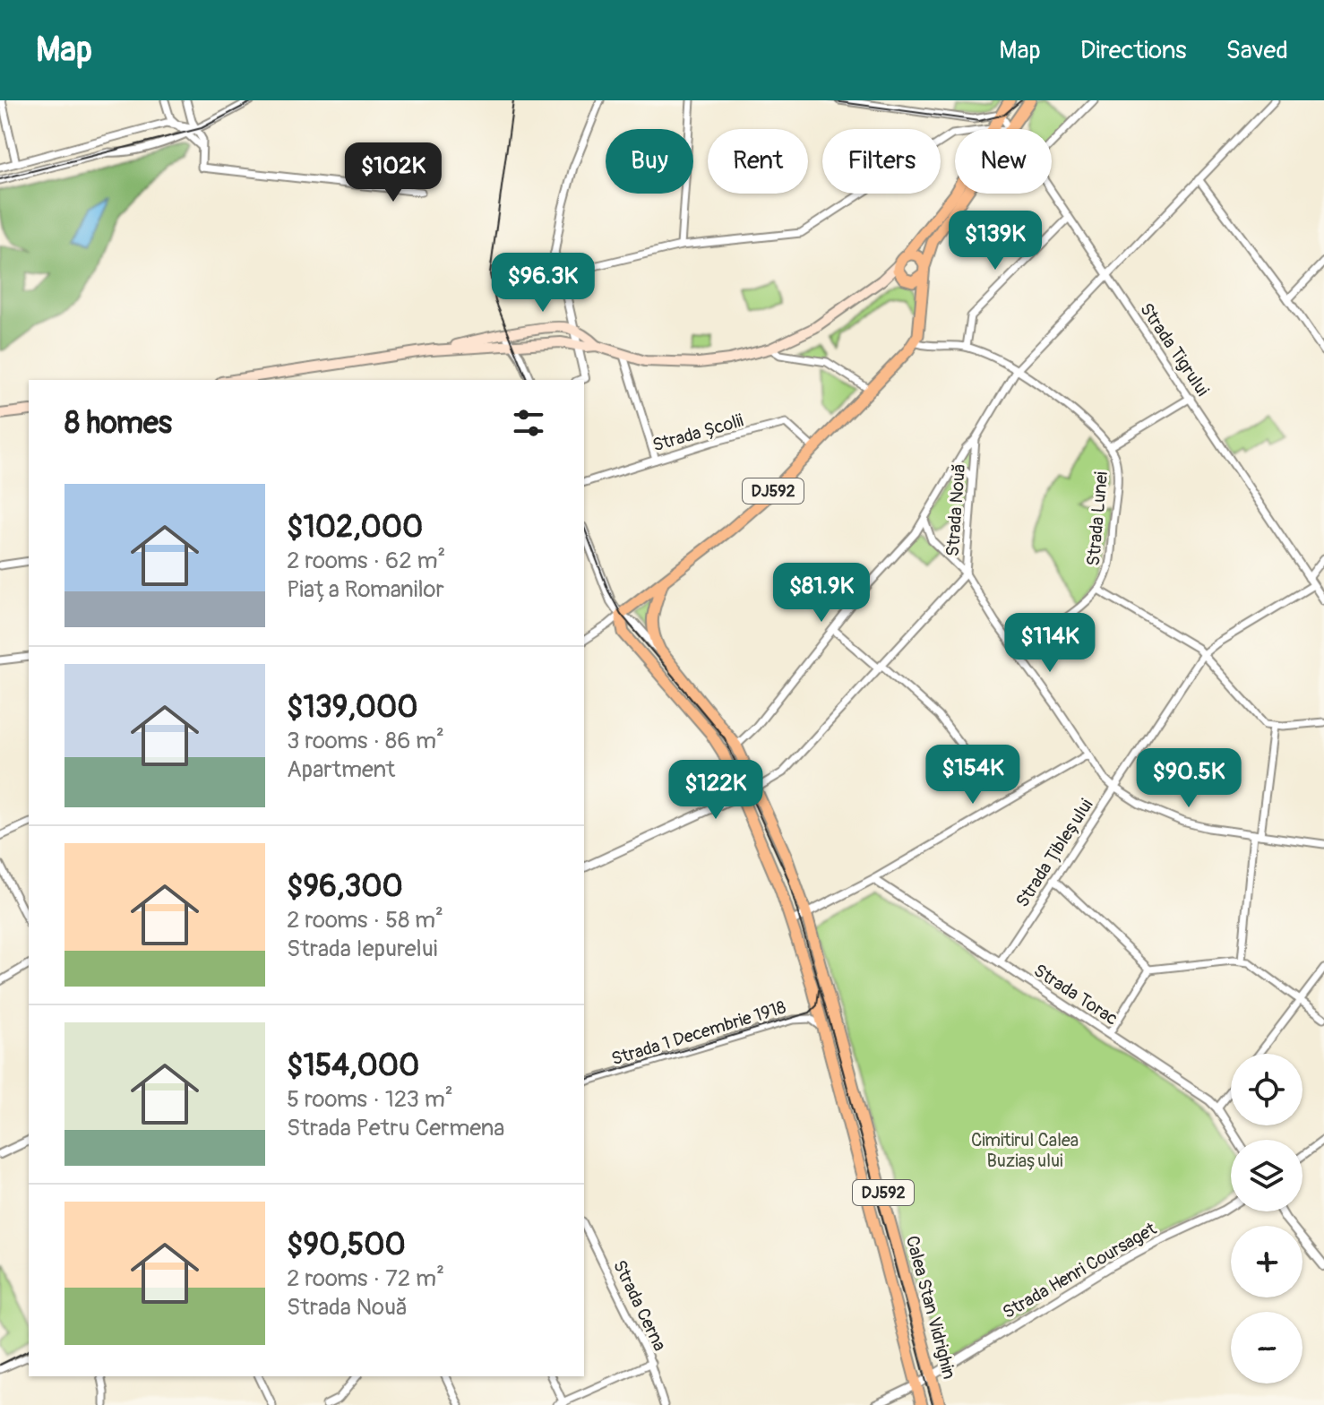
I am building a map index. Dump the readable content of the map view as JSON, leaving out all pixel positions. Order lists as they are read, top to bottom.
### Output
{
  "streets": {
    "main road": ["DJ592", "Calea Stan Vidrighin"],
    "street": [
      "Strada Tigrului",
      "Strada Școlii",
      "Strada Nouă",
      "Strada Lunei",
      "Strada Țibleșului",
      "Strada Torac",
      "Strada 1 Decembrie 1918",
      "Strada Henri Coursaget",
      "Strada Cerna"
    ]
  },
  "crossings": [
    ["Strada Tigrului", "Strada Țibleșului"],
    ["Strada Școlii", "DJ592"],
    ["DJ592", "Strada Lunei"],
    ["DJ592", "Strada 1 Decembrie 1918"],
    ["DJ592", "Calea Stan Vidrighin"],
    ["Strada Nouă", "Strada Lunei"],
    ["Strada Nouă", "Strada Țibleșului"],
    ["Strada Țibleșului", "Strada Torac"],
    ["Strada 1 Decembrie 1918", "Calea Stan Vidrighin"],
    ["Strada Henri Coursaget", "Calea Stan Vidrighin"]
  ],
  "parks": ["Cimitirul Calea Buziașului"],
  "page": {
    "header": "Map",
    "nav": ["Map", "Directions", "Saved"],
    "chip": [
      "Buy",
      "Rent",
      "Filters",
      "New"
    ],
    "price": [
      "$102K",
      "$139K",
      "$96.3K",
      "$81.9K",
      "$114K",
      "$154K",
      "$90.5K",
      "$122K"
    ],
    "heading": "8 homes",
    "list": [
      {
        "name": "$102,000",
        "note": "2 rooms · 62 m² · Piața Romanilor"
      },
      {
        "name": "$139,000",
        "note": "3 rooms · 86 m² · Apartment"
      },
      {
        "name": "$96,300",
        "note": "2 rooms · 58 m² · Strada Iepurelui"
      },
      {
        "name": "$154,000",
        "note": "5 rooms · 123 m² · Strada Petru Cermena"
      },
      {
        "name": "$90,500",
        "note": "2 rooms · 72 m² · Strada Nouă"
      }
    ],
    "map_buttons": ["+", "−"]
  }
}
